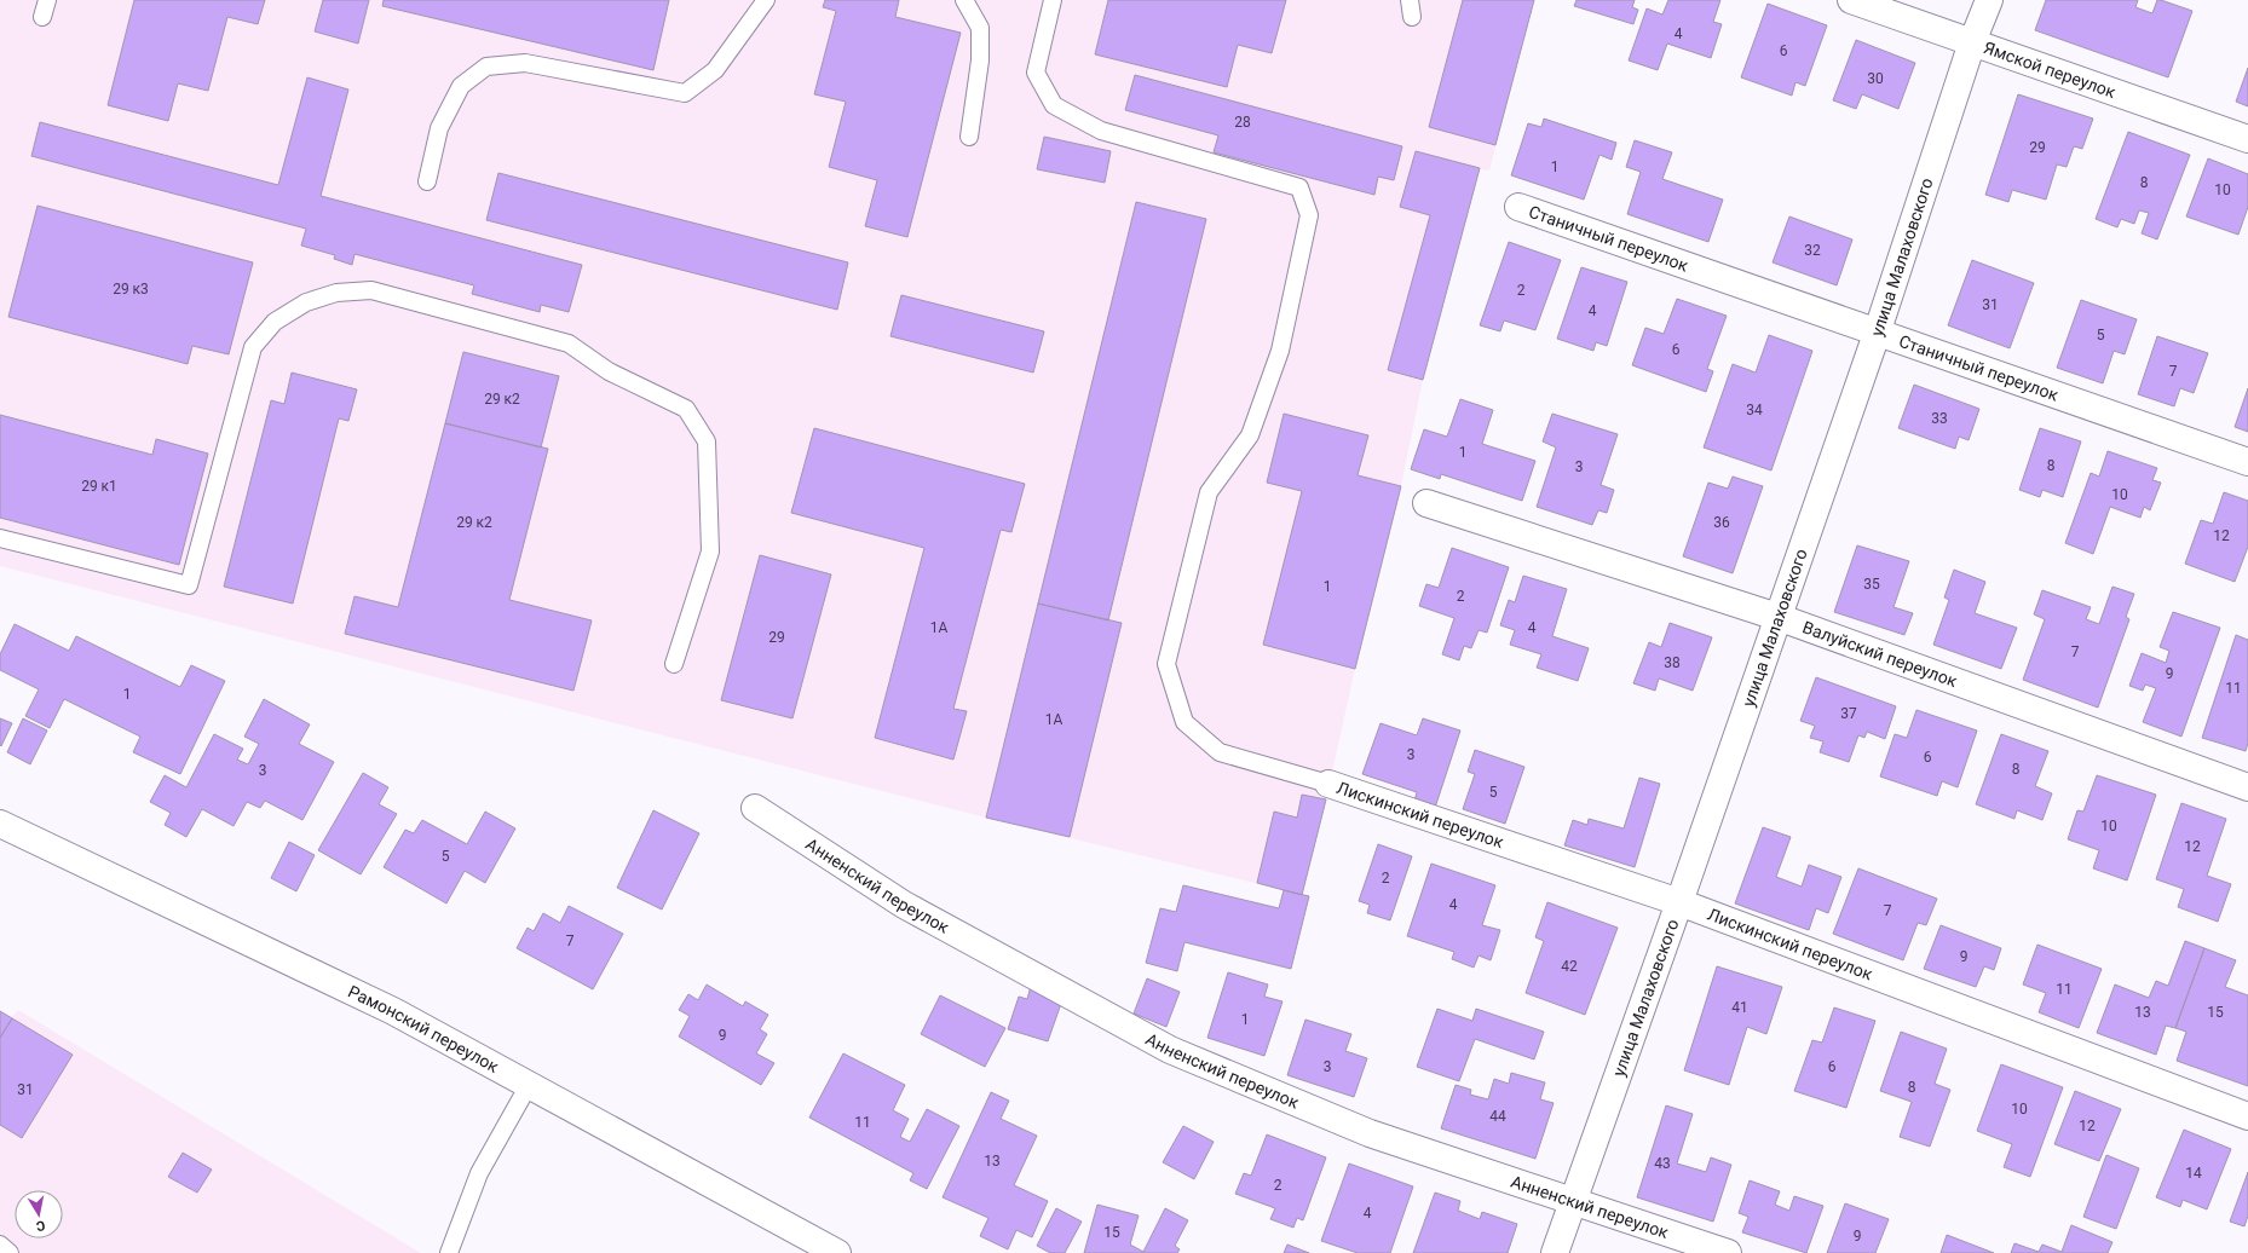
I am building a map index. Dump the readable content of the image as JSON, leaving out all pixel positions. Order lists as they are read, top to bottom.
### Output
{
  "streets": {
    "street": [
      "Ямской переулок",
      "Станичный переулок",
      "улица Малаховского",
      "Валуйский переулок",
      "Лискинский переулок",
      "Анненский переулок",
      "Рамонский переулок"
    ]
  },
  "crossings": [
    ["Ямской переулок", "улица Малаховского"],
    ["Станичный переулок", "улица Малаховского"],
    ["улица Малаховского", "Валуйский переулок"],
    ["улица Малаховского", "Лискинский переулок"],
    ["улица Малаховского", "Анненский переулок"]
  ],
  "house_numbers": [
    "4",
    "6",
    "30",
    "28",
    "29",
    "1",
    "8",
    "10",
    "32",
    "29 к3",
    "2",
    "31",
    "4",
    "5",
    "6",
    "7",
    "29 к2",
    "34",
    "33",
    "1",
    "8",
    "3",
    "29 к1",
    "10",
    "29 к2",
    "36",
    "12",
    "35",
    "1",
    "2",
    "1А",
    "4",
    "29",
    "7",
    "38",
    "9",
    "11",
    "1",
    "37",
    "1А",
    "3",
    "6",
    "8",
    "3",
    "5",
    "10",
    "12",
    "5",
    "2",
    "4",
    "7",
    "7",
    "9",
    "42",
    "11",
    "41",
    "13",
    "15",
    "1",
    "9",
    "3",
    "6",
    "8",
    "31",
    "10",
    "44",
    "11",
    "12",
    "13",
    "43",
    "14",
    "2",
    "4",
    "15",
    "9"
  ],
  "north": "bottom"
}
